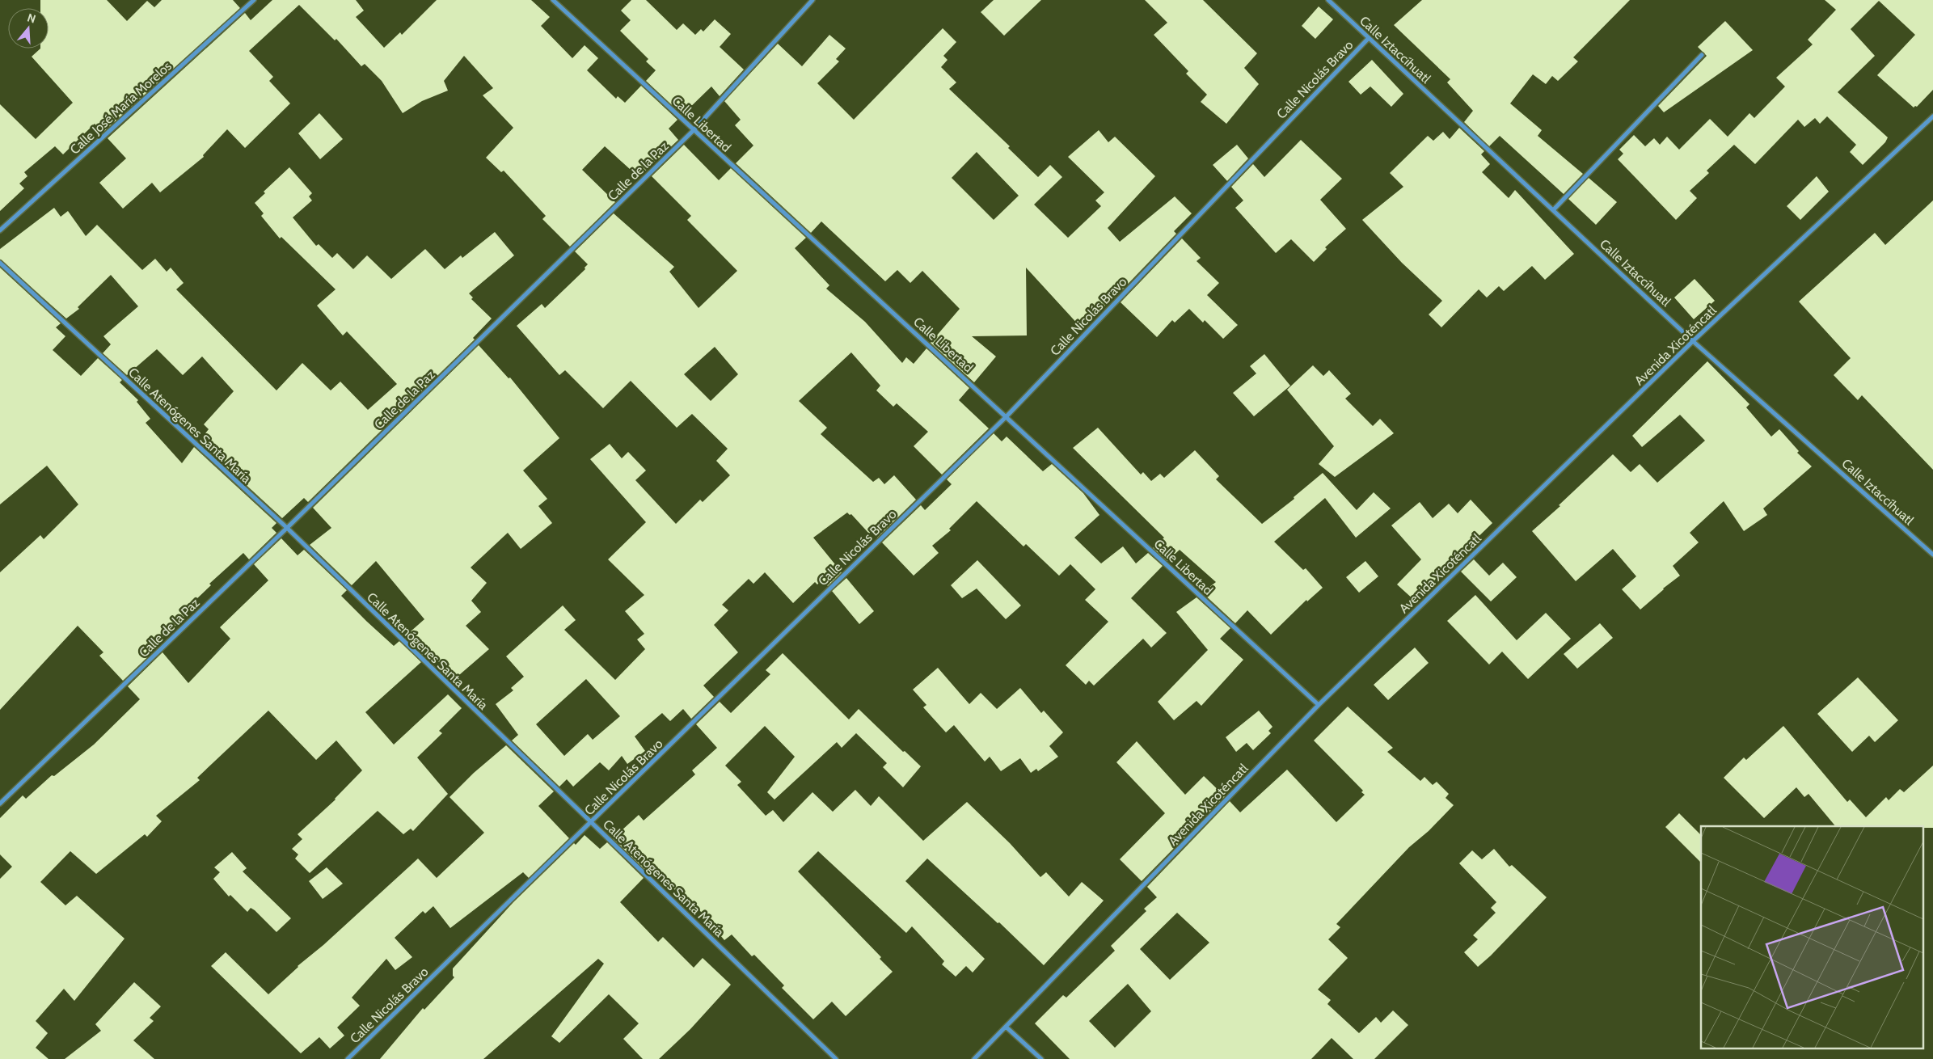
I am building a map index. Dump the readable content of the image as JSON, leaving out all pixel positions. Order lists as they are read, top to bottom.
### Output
{
  "streets": {
    "street": [
      "Calle Iztaccíhuatl",
      "Calle Nicolás Bravo",
      "Calle José María Morelos",
      "Calle Libertad",
      "Calle de la Paz",
      "Avenida Xicoténcatl",
      "Calle Atenógenes Santa María"
    ]
  },
  "crossings": [
    ["Calle Iztaccíhuatl", "Calle Nicolás Bravo"],
    ["Calle Iztaccíhuatl", "Avenida Xicoténcatl"],
    ["Calle Nicolás Bravo", "Calle Libertad"],
    ["Calle Nicolás Bravo", "Calle Atenógenes Santa María"],
    ["Calle Libertad", "Calle de la Paz"],
    ["Calle Libertad", "Avenida Xicoténcatl"],
    ["Calle de la Paz", "Calle Atenógenes Santa María"]
  ],
  "north": "top"
}
